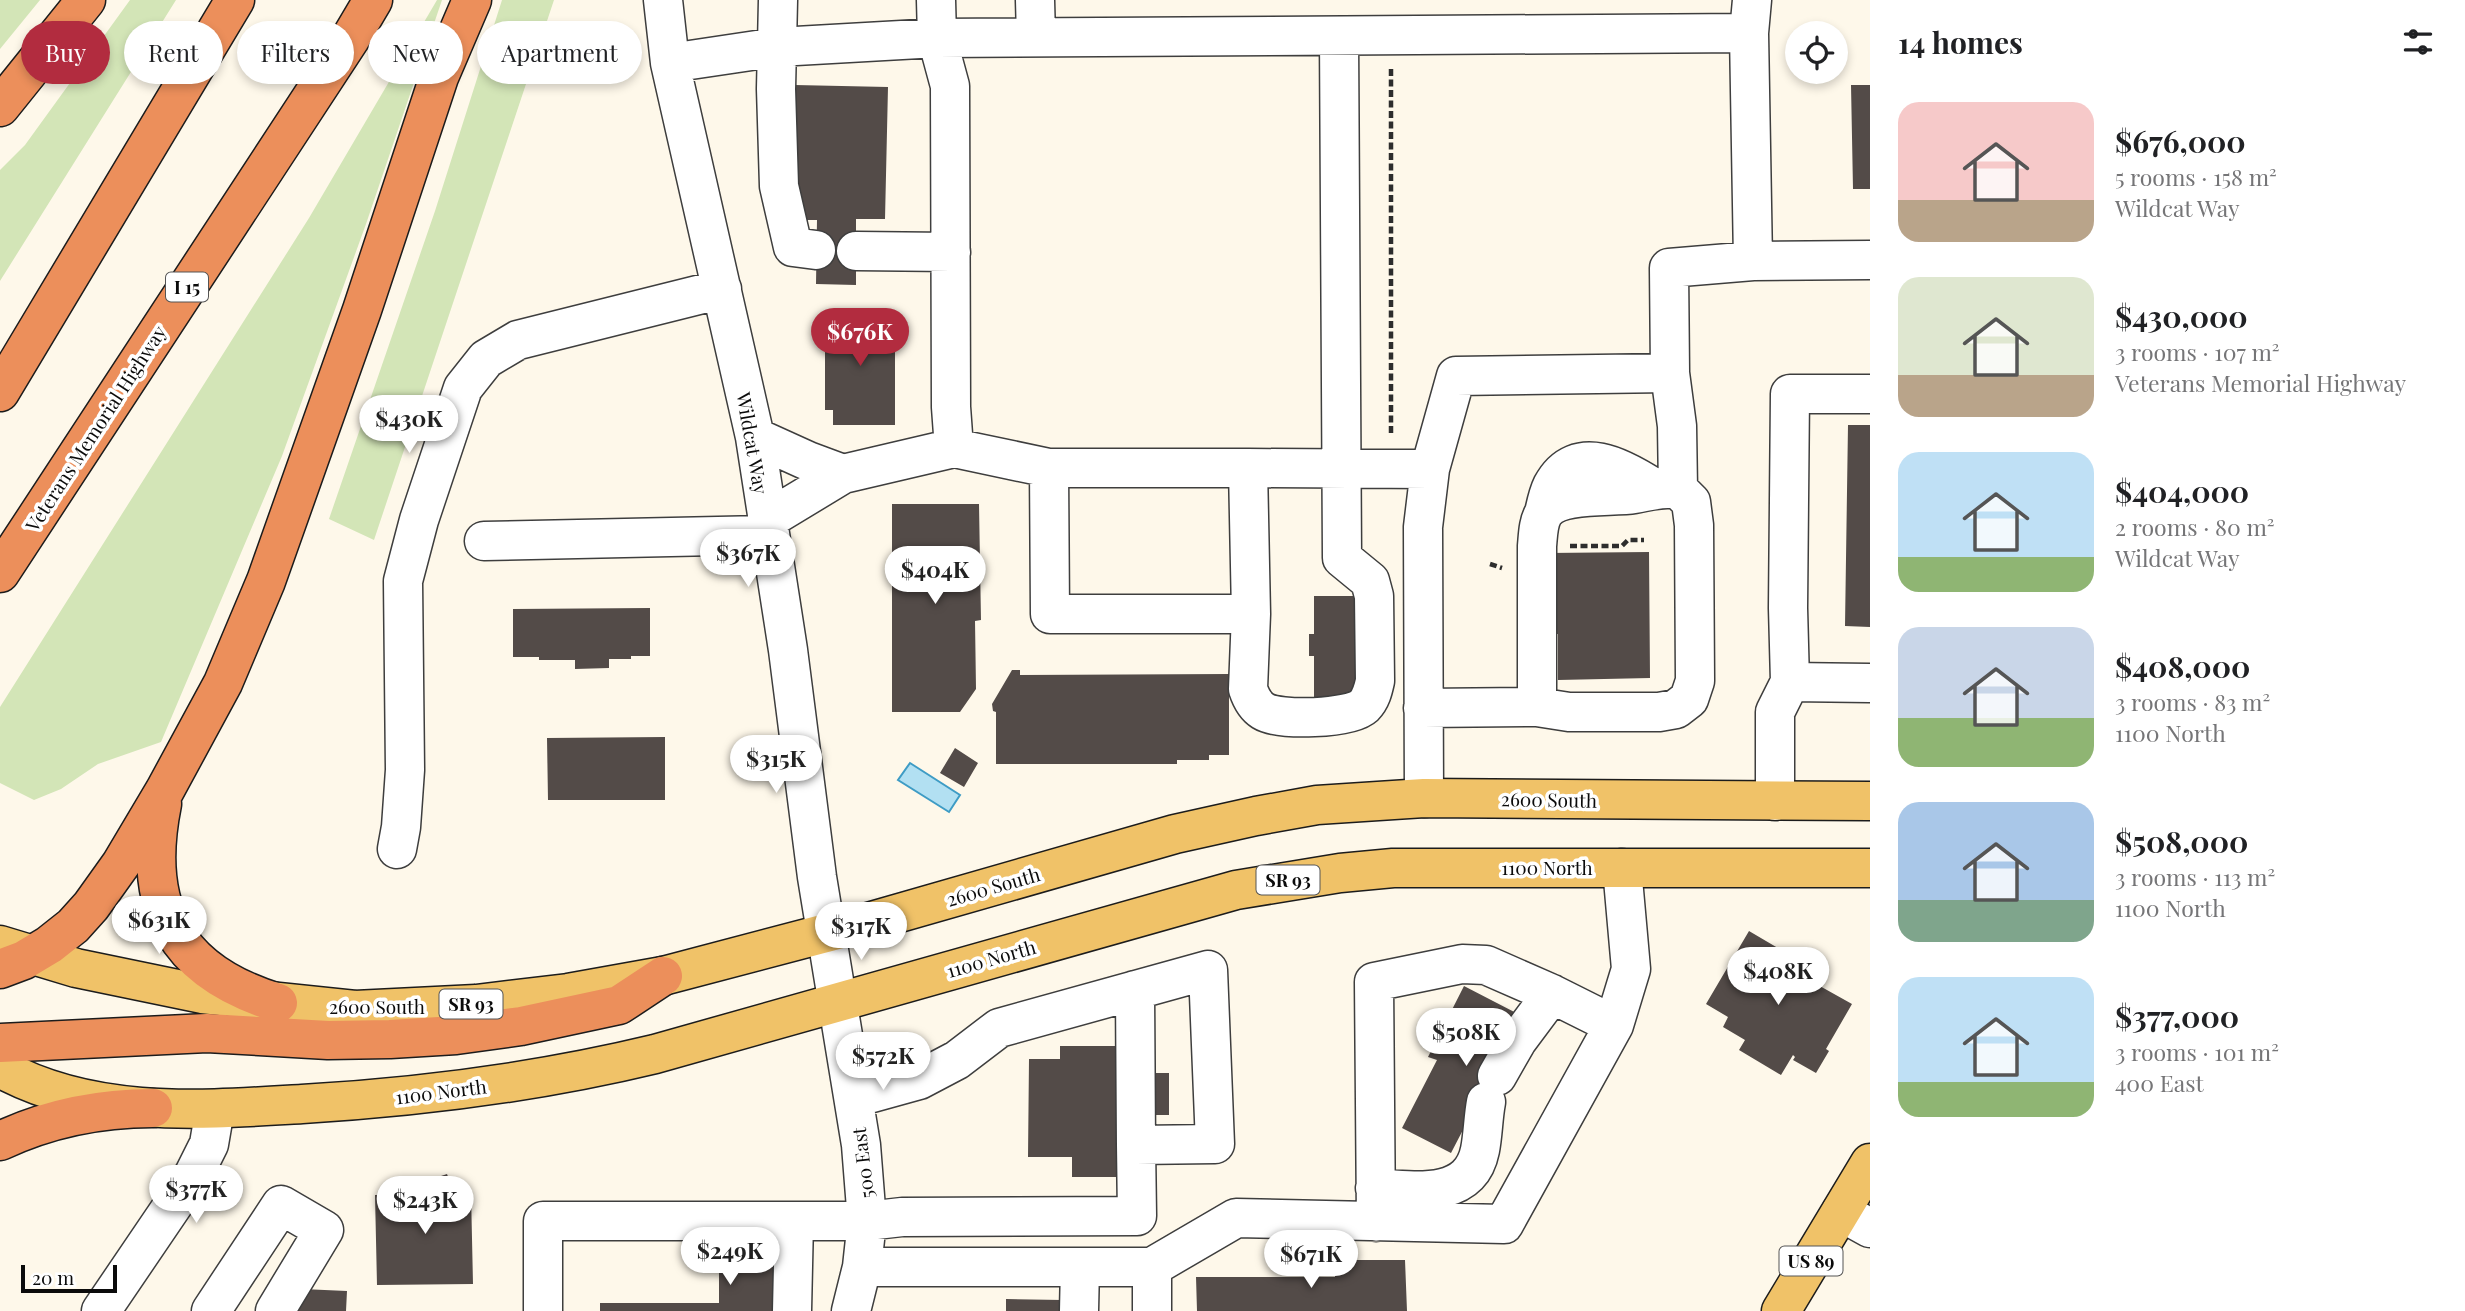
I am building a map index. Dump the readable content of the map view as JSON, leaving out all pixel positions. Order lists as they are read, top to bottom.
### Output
{
  "streets": {
    "highway": ["I 15", "Veterans Memorial Highway"],
    "main road": [
      "2600 South",
      "1100 North",
      "SR 93",
      "US 89"
    ],
    "street": ["Wildcat Way", "500 East"]
  },
  "crossings": [
    ["Wildcat Way", "2600 South"],
    ["Wildcat Way", "500 East"],
    ["2600 South", "500 East"],
    ["1100 North", "500 East"]
  ],
  "scale_bar": "20 m",
  "page": {
    "heading": "14 homes",
    "chip": [
      "Buy",
      "Rent",
      "Filters",
      "New",
      "Apartment"
    ],
    "list": [
      {
        "name": "$676,000",
        "note": "5 rooms · 158 m² · Wildcat Way"
      },
      {
        "name": "$430,000",
        "note": "3 rooms · 107 m² · Veterans Memorial Highway"
      },
      {
        "name": "$404,000",
        "note": "2 rooms · 80 m² · Wildcat Way"
      },
      {
        "name": "$408,000",
        "note": "3 rooms · 83 m² · 1100 North"
      },
      {
        "name": "$508,000",
        "note": "3 rooms · 113 m² · 1100 North"
      },
      {
        "name": "$377,000",
        "note": "3 rooms · 101 m² · 400 East"
      }
    ],
    "price": [
      "$676K",
      "$430K",
      "$367K",
      "$404K",
      "$315K",
      "$631K",
      "$317K",
      "$408K",
      "$508K",
      "$572K",
      "$377K",
      "$243K",
      "$249K",
      "$671K"
    ],
    "scale": "20 m"
  }
}
